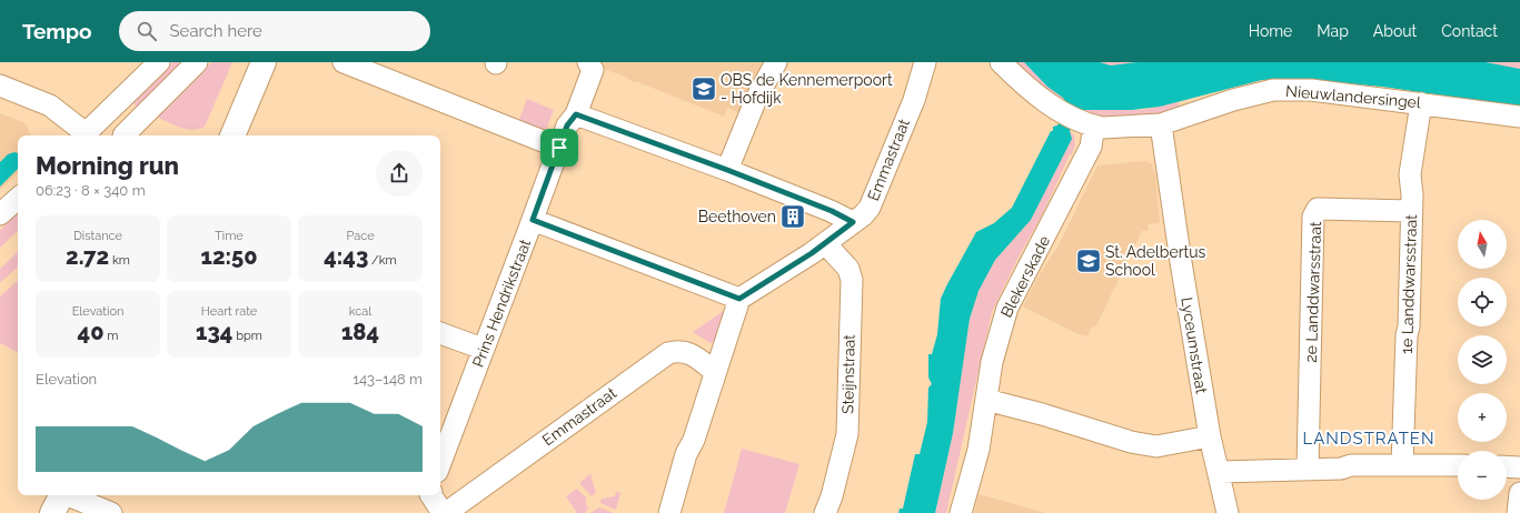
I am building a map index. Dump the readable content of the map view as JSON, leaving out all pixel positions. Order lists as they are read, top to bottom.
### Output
{
  "streets": {
    "street": [
      "Nieuwlandersingel",
      "Emmastraat",
      "Blekerskade",
      "1e Landdwarsstraat",
      "2e Landdwarsstraat",
      "Prins Hendrikstraat",
      "Lyceumstraat",
      "Steijnstraat"
    ]
  },
  "crossings": [
    ["Nieuwlandersingel", "Blekerskade"],
    ["Nieuwlandersingel", "1e Landdwarsstraat"],
    ["Nieuwlandersingel", "Lyceumstraat"],
    ["Emmastraat", "Steijnstraat"],
    ["1e Landdwarsstraat", "2e Landdwarsstraat"]
  ],
  "districts": ["LANDSTRATEN"],
  "places": {
    "school or university": ["OBS de Kennemerpoort - Hofdijk", "St. Adelbertus School"],
    "building": ["Beethoven"]
  },
  "north": "top",
  "page": {
    "header": "Tempo",
    "search": "Search here",
    "nav": [
      "Home",
      "Map",
      "About",
      "Contact"
    ],
    "heading": ["Morning run", "06:23 · 8 × 340 m"],
    "stats": [
      ["Distance", "2.72 km"],
      ["Time", "12:50"],
      ["Pace", "4:43 /km"],
      ["Elevation", "40 m"],
      ["Heart rate", "134 bpm"],
      ["kcal", "184"]
    ],
    "map_buttons": ["+", "−"],
    "chart": ["Elevation", "143–148 m"]
  }
}
